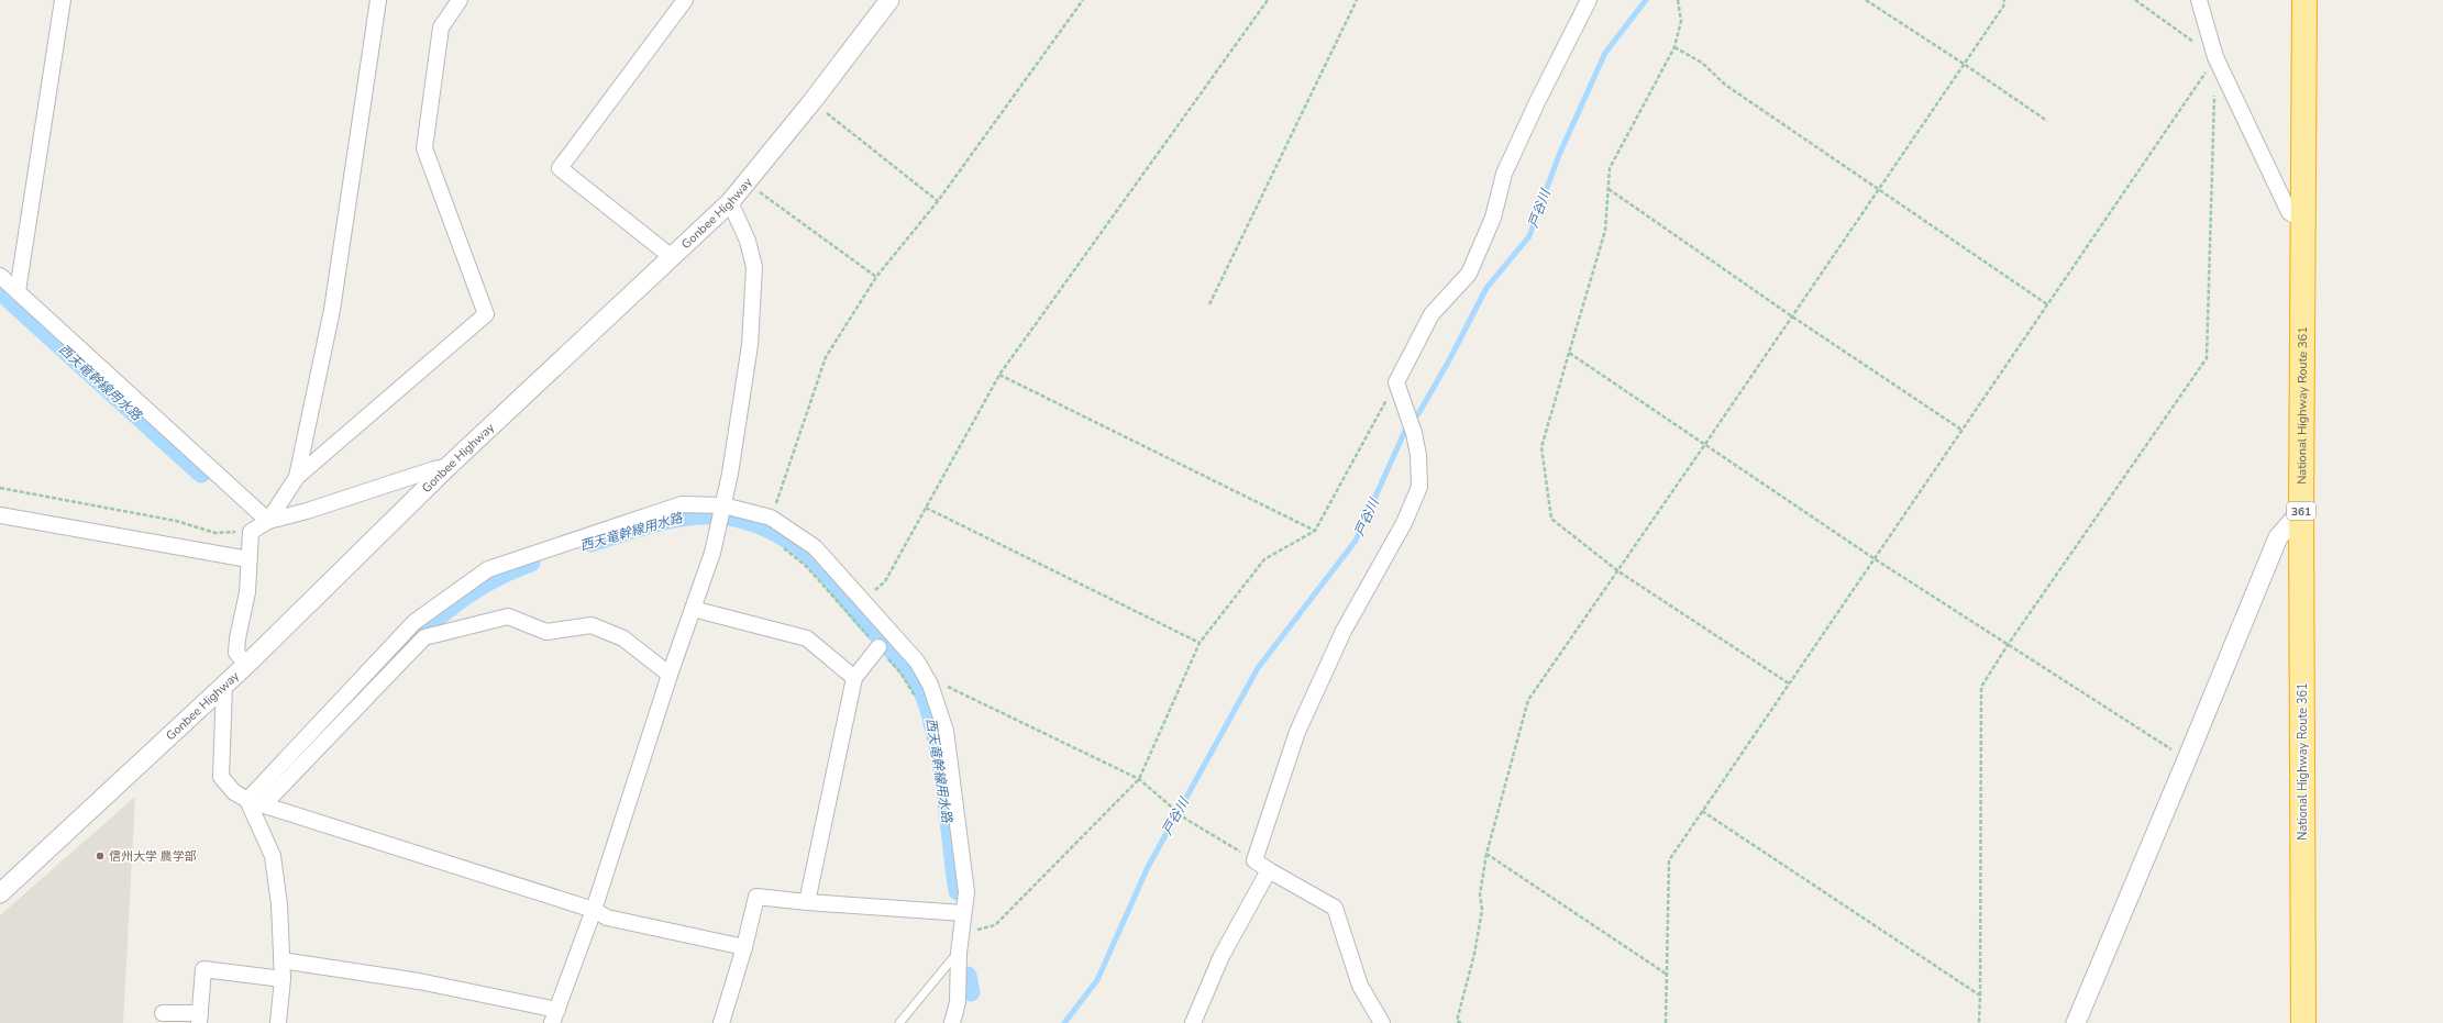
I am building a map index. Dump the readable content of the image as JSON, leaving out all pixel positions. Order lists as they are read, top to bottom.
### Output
{
  "streets": {
    "highway": ["National Highway Route 361", "361"],
    "street": ["Gonbee Highway"]
  },
  "water": ["戸谷川", "西天竜幹線用水路"],
  "places": ["信州大学 農学部"]
}
